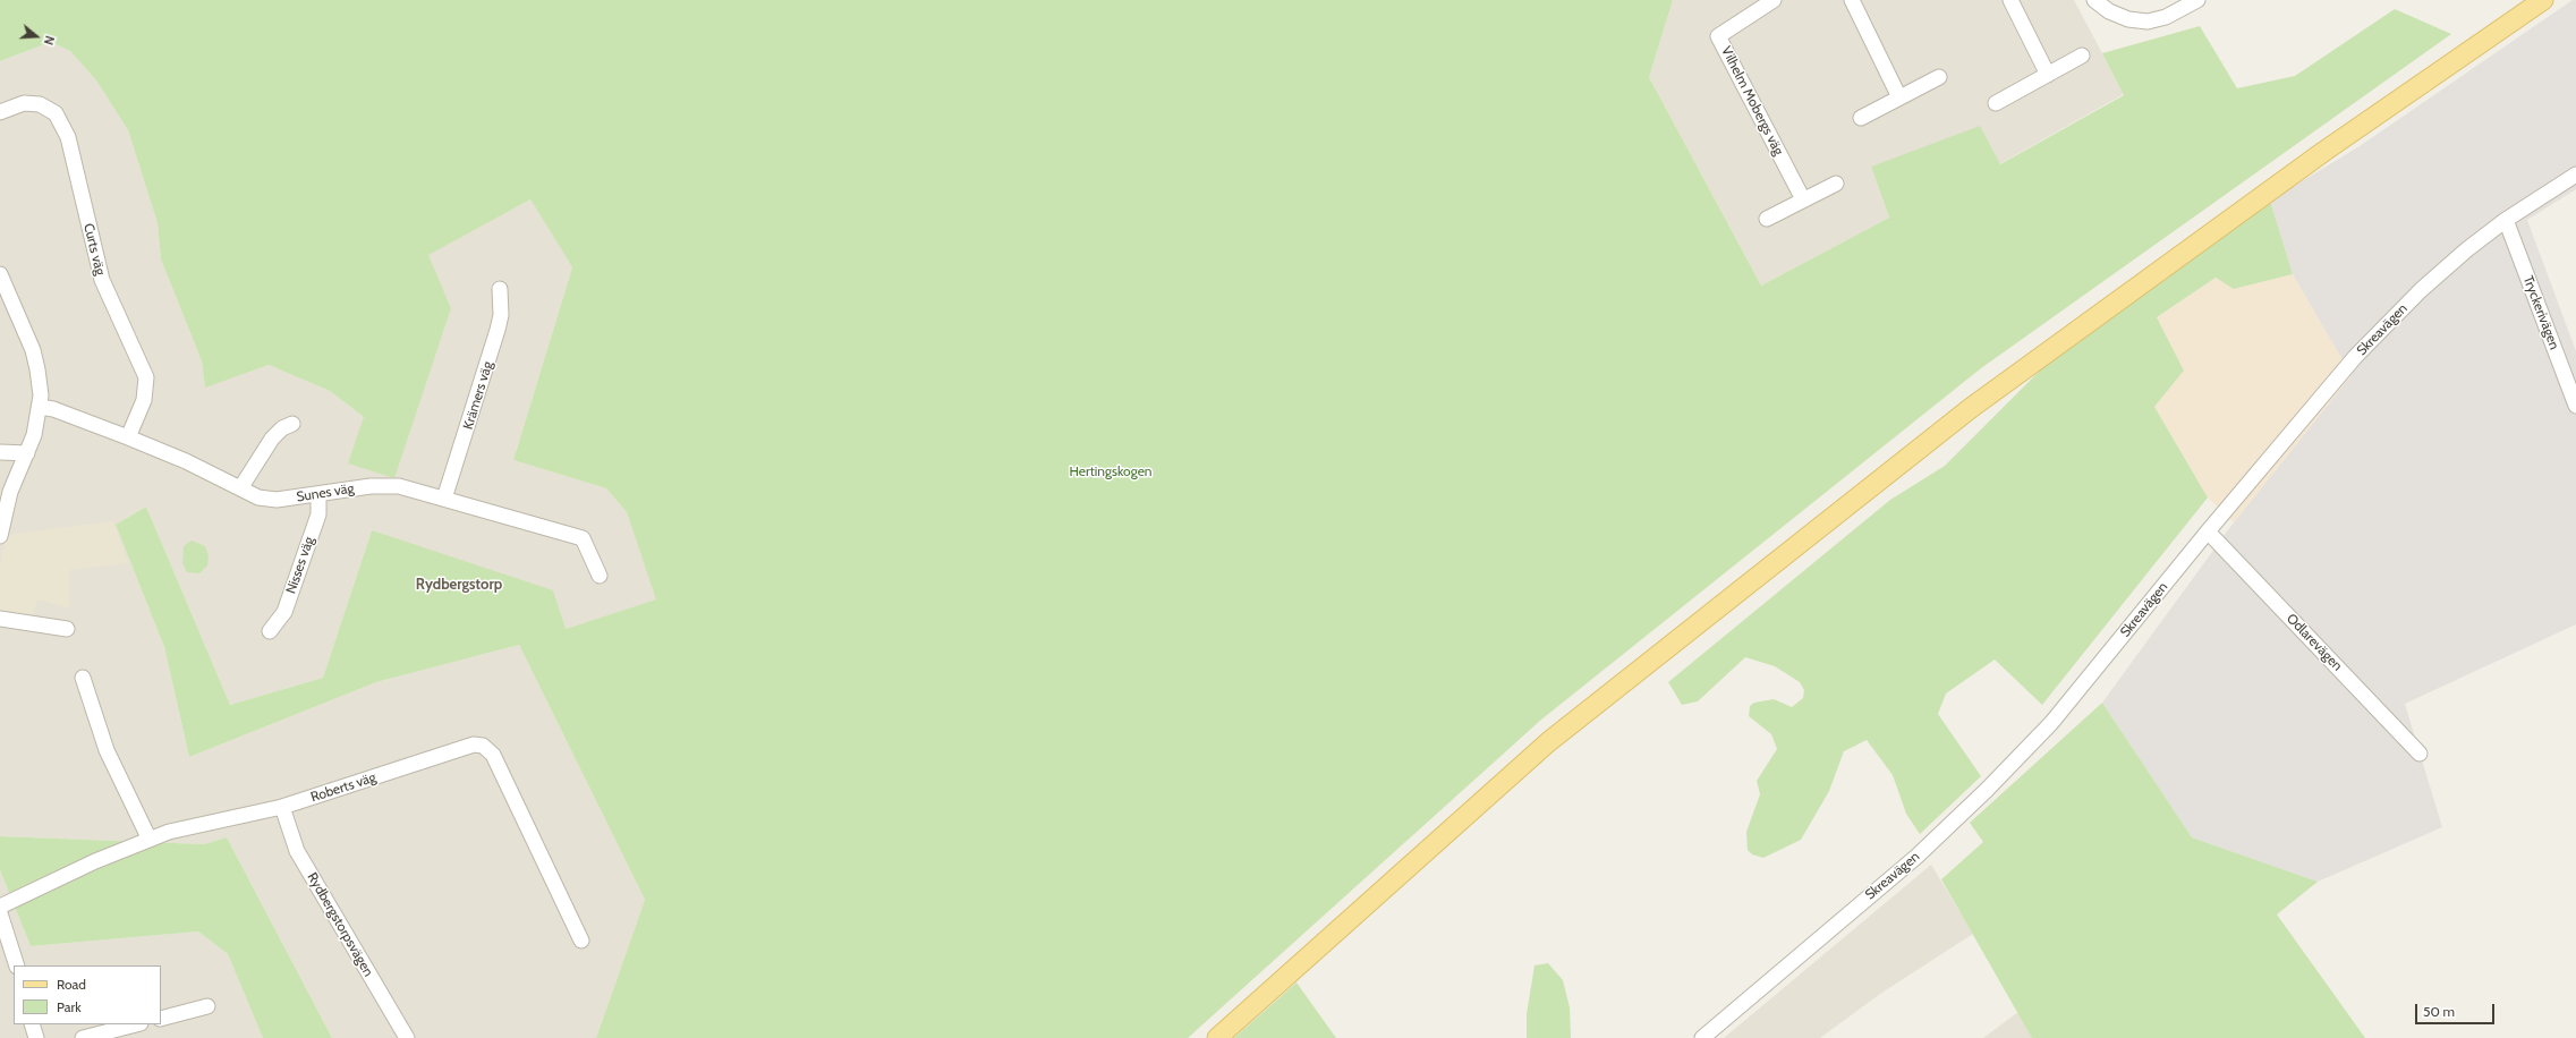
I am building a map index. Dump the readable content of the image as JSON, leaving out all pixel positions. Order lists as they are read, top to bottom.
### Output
{
  "streets": {
    "street": [
      "Vilhelm Mobergs väg",
      "Curts väg",
      "Tryckerivägen",
      "Skreavägen",
      "Krämers väg",
      "Sunes väg",
      "Nisses väg",
      "Odlarevägen",
      "Roberts väg",
      "Rydbergstorpsvägen"
    ]
  },
  "crossings": [
    ["Curts väg", "Sunes väg"],
    ["Tryckerivägen", "Skreavägen"],
    ["Skreavägen", "Odlarevägen"],
    ["Krämers väg", "Sunes väg"],
    ["Sunes väg", "Nisses väg"],
    ["Roberts väg", "Rydbergstorpsvägen"]
  ],
  "districts": ["Rydbergstorp"],
  "parks": ["Hertingskogen"],
  "legend": ["Road", "Park"],
  "scale_bar": "50 m",
  "north": "right"
}
